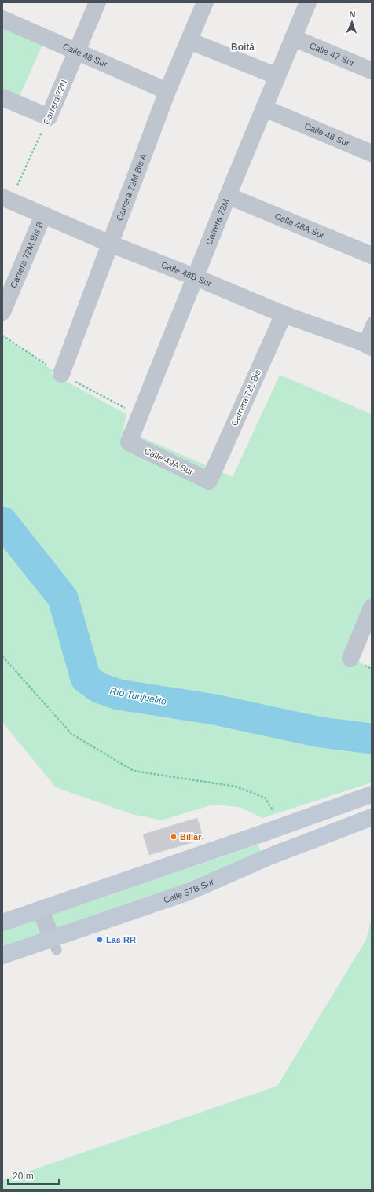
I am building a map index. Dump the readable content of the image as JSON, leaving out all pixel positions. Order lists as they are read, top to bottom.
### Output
{
  "streets": {
    "street": [
      "Calle 47 Sur",
      "Calle 48 Sur",
      "Carrera 72N",
      "Carrera 72M Bis A",
      "Carrera 72M",
      "Calle 48A Sur",
      "Carrera 72M Bis B",
      "Calle 48B Sur",
      "Carrera 72L Bis",
      "Calle 49A Sur",
      "Calle 57B Sur"
    ]
  },
  "crossings": [
    ["Calle 47 Sur", "Carrera 72M"],
    ["Calle 48 Sur", "Carrera 72N"],
    ["Calle 48 Sur", "Carrera 72M Bis A"],
    ["Calle 48 Sur", "Carrera 72M"],
    ["Carrera 72N", "Calle 48B Sur"],
    ["Carrera 72M Bis A", "Calle 48B Sur"],
    ["Carrera 72M", "Calle 48A Sur"],
    ["Carrera 72M", "Calle 48B Sur"],
    ["Carrera 72M", "Calle 49A Sur"],
    ["Carrera 72M Bis B", "Calle 48B Sur"],
    ["Calle 48B Sur", "Carrera 72L Bis"],
    ["Carrera 72L Bis", "Calle 49A Sur"]
  ],
  "districts": ["Boitá"],
  "water": ["Río Tunjuelito"],
  "places": ["Billar", "Las RR"],
  "scale_bar": "20 m",
  "north": "top"
}
